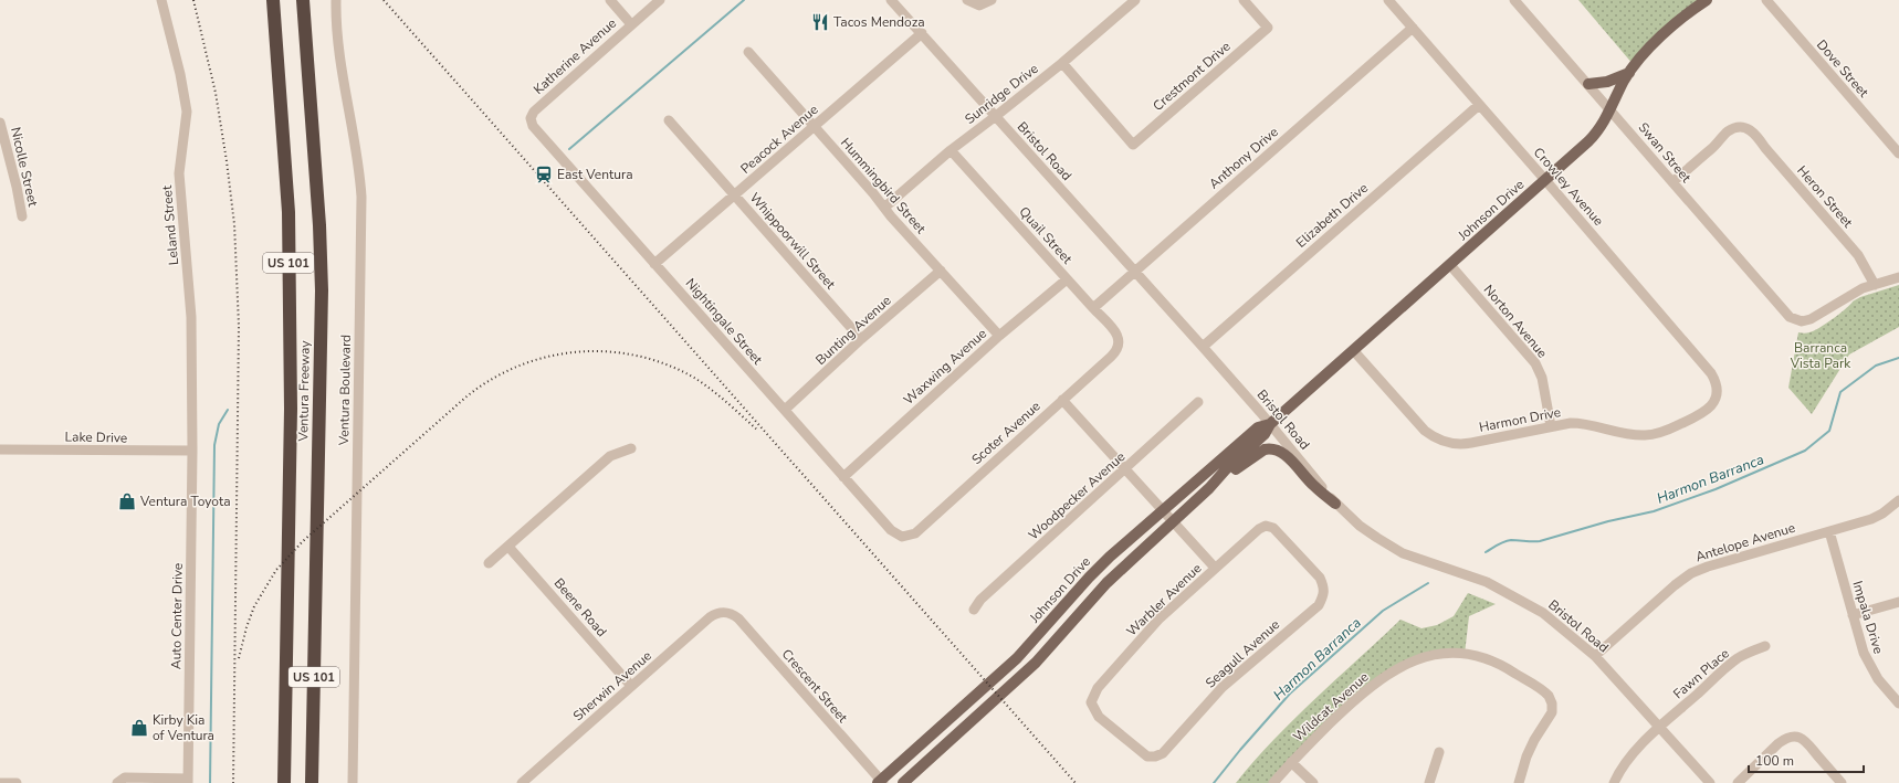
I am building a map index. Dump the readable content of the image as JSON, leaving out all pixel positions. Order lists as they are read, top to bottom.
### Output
{
  "streets": {
    "highway": ["US 101", "Ventura Freeway"],
    "main road": ["Johnson Drive"],
    "street": [
      "Katherine Avenue",
      "Dove Street",
      "Crestmont Drive",
      "Sunridge Drive",
      "Peacock Avenue",
      "Bristol Road",
      "Swan Street",
      "Anthony Drive",
      "Nicolle Street",
      "Hummingbird Street",
      "Crowley Avenue",
      "Heron Street",
      "Elizabeth Drive",
      "Leland Street",
      "Quail Street",
      "Whippoorwill Street",
      "Nightingale Street",
      "Norton Avenue",
      "Bunting Avenue",
      "Waxwing Avenue",
      "Ventura Boulevard",
      "Harmon Drive",
      "Scoter Avenue",
      "Lake Drive",
      "Woodpecker Avenue",
      "Antelope Avenue",
      "Warbler Avenue",
      "Beene Road",
      "Auto Center Drive",
      "Impala Drive",
      "Seagull Avenue",
      "Fawn Place",
      "Sherwin Avenue",
      "Crescent Street",
      "Wildcat Avenue"
    ]
  },
  "crossings": [
    ["Katherine Avenue", "Nightingale Street"],
    ["Crestmont Drive", "Sunridge Drive"],
    ["Sunridge Drive", "Bristol Road"],
    ["Sunridge Drive", "Hummingbird Street"],
    ["Sunridge Drive", "Quail Street"],
    ["Peacock Avenue", "Bristol Road"],
    ["Peacock Avenue", "Hummingbird Street"],
    ["Peacock Avenue", "Whippoorwill Street"],
    ["Peacock Avenue", "Nightingale Street"],
    ["Bristol Road", "Anthony Drive"],
    ["Bristol Road", "Johnson Drive"],
    ["Bristol Road", "Elizabeth Drive"],
    ["Bristol Road", "Antelope Avenue"],
    ["Bristol Road", "Fawn Place"],
    ["Swan Street", "Heron Street"],
    ["Swan Street", "Johnson Drive"],
    ["Anthony Drive", "Crowley Avenue"],
    ["Anthony Drive", "Quail Street"],
    ["Hummingbird Street", "Bunting Avenue"],
    ["Hummingbird Street", "Waxwing Avenue"],
    ["Crowley Avenue", "Johnson Drive"],
    ["Crowley Avenue", "Elizabeth Drive"],
    ["Crowley Avenue", "Harmon Drive"],
    ["Johnson Drive", "Norton Avenue"],
    ["Johnson Drive", "Harmon Drive"],
    ["Johnson Drive", "Crescent Street"],
    ["Leland Street", "Lake Drive"],
    ["Leland Street", "Auto Center Drive"],
    ["Quail Street", "Waxwing Avenue"],
    ["Quail Street", "Scoter Avenue"],
    ["Whippoorwill Street", "Bunting Avenue"],
    ["Nightingale Street", "Bunting Avenue"],
    ["Nightingale Street", "Waxwing Avenue"],
    ["Nightingale Street", "Scoter Avenue"],
    ["Norton Avenue", "Harmon Drive"],
    ["Lake Drive", "Auto Center Drive"],
    ["Antelope Avenue", "Impala Drive"],
    ["Warbler Avenue", "Seagull Avenue"],
    ["Beene Road", "Sherwin Avenue"],
    ["Sherwin Avenue", "Crescent Street"]
  ],
  "water": ["Harmon Barranca"],
  "parks": ["Barranca Vista Park"],
  "places": {
    "restaurant": ["Tacos Mendoza"],
    "station": ["East Ventura"],
    "shop": ["Ventura Toyota", "Kirby Kia of Ventura"]
  },
  "scale_bar": "100 m"
}
